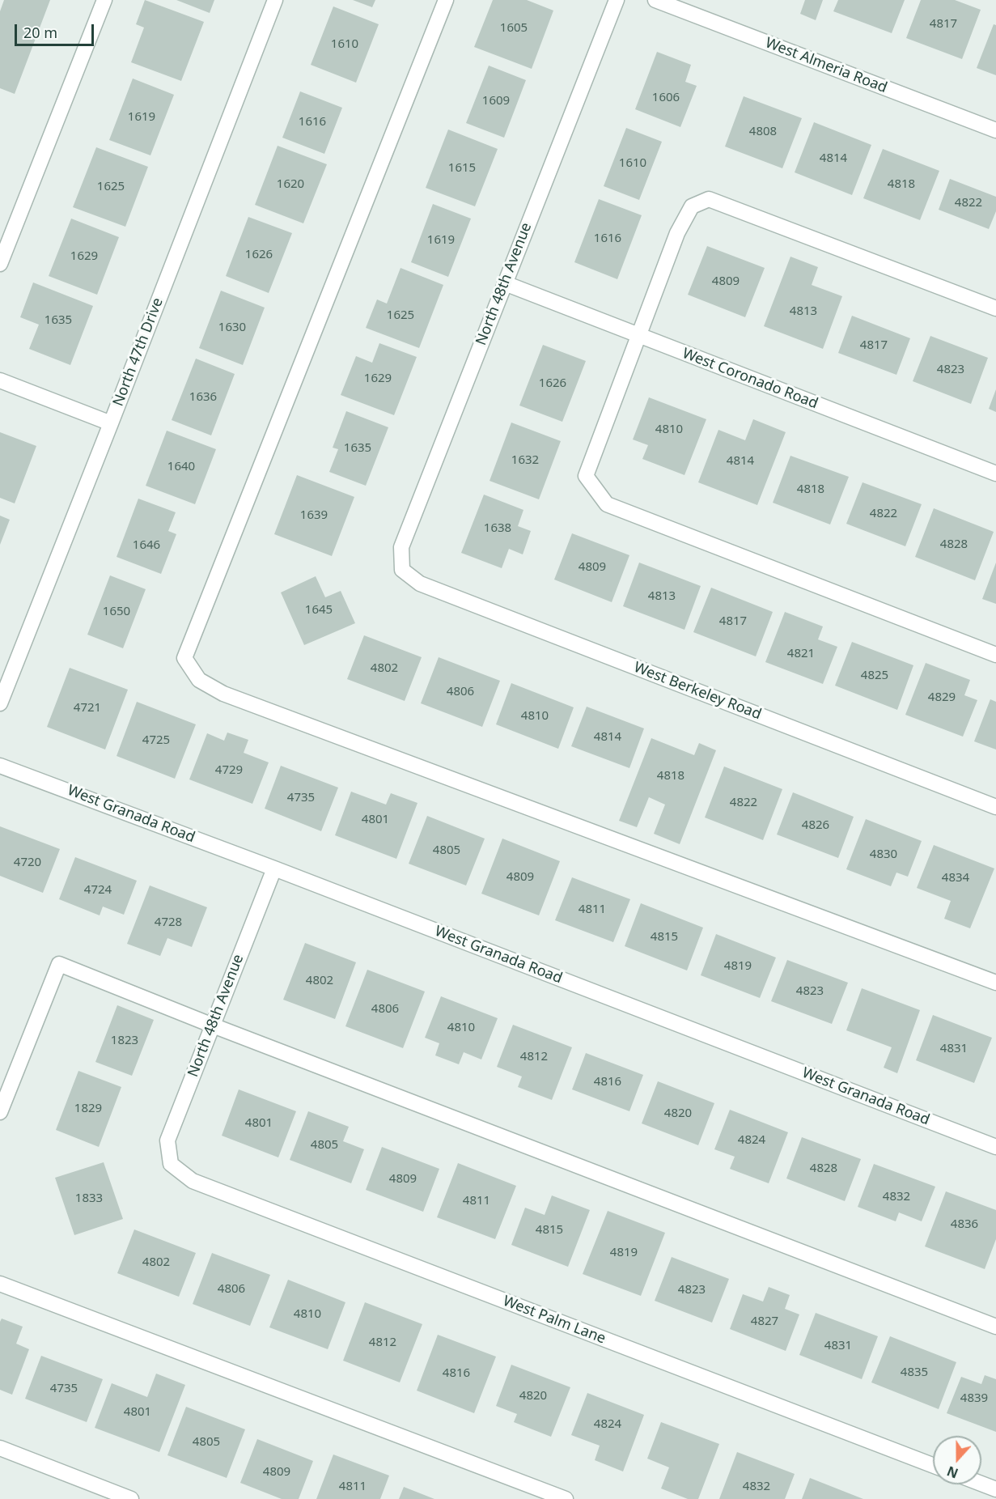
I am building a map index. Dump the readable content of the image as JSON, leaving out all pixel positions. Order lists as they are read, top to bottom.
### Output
{
  "streets": {
    "street": [
      "West Almeria Road",
      "North 48th Avenue",
      "North 47th Drive",
      "West Coronado Road",
      "West Berkeley Road",
      "West Granada Road",
      "West Palm Lane"
    ]
  },
  "crossings": [
    ["North 48th Avenue", "West Coronado Road"],
    ["North 48th Avenue", "West Berkeley Road"],
    ["North 48th Avenue", "West Granada Road"],
    ["North 48th Avenue", "West Palm Lane"]
  ],
  "house_numbers": [
    "4817",
    "1605",
    "1610",
    "1606",
    "1609",
    "1619",
    "1616",
    "4808",
    "4814",
    "1610",
    "1615",
    "1620",
    "4818",
    "1625",
    "4822",
    "1616",
    "1619",
    "1626",
    "1629",
    "4809",
    "4813",
    "1625",
    "1635",
    "1630",
    "4817",
    "4823",
    "1629",
    "1626",
    "1636",
    "4810",
    "1635",
    "1632",
    "4814",
    "1640",
    "4818",
    "4822",
    "1639",
    "1638",
    "4828",
    "1646",
    "4809",
    "4813",
    "1645",
    "1650",
    "4817",
    "4821",
    "4802",
    "4825",
    "4806",
    "4829",
    "4721",
    "4810",
    "4814",
    "4725",
    "4729",
    "4818",
    "4735",
    "4822",
    "4801",
    "4826",
    "4805",
    "4830",
    "4720",
    "4809",
    "4834",
    "4724",
    "4811",
    "4728",
    "4815",
    "4819",
    "4802",
    "4823",
    "4806",
    "4810",
    "1823",
    "4831",
    "4812",
    "4816",
    "1829",
    "4820",
    "4801",
    "4824",
    "4805",
    "4828",
    "4809",
    "4832",
    "1833",
    "4811",
    "4836",
    "4815",
    "4819",
    "4802",
    "4806",
    "4823",
    "4810",
    "4827",
    "4812",
    "4831",
    "4835",
    "4816",
    "4735",
    "4820",
    "4839",
    "4801",
    "4824",
    "4805",
    "4809",
    "4811",
    "4832"
  ],
  "scale_bar": "20 m",
  "north": "bottom"
}
